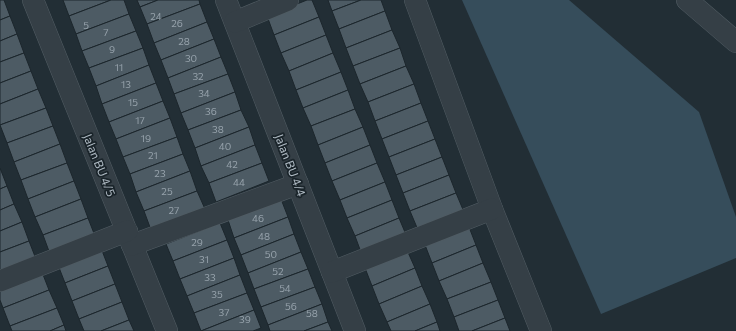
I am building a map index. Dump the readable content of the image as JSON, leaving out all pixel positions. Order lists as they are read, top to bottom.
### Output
{
  "streets": {
    "street": ["Jalan BU 4/5", "Jalan BU 4/4"]
  },
  "house_numbers": [
    "24",
    "26",
    "5",
    "7",
    "28",
    "9",
    "30",
    "11",
    "32",
    "13",
    "34",
    "15",
    "36",
    "17",
    "38",
    "19",
    "40",
    "21",
    "42",
    "23",
    "44",
    "25",
    "27",
    "46",
    "48",
    "29",
    "50",
    "31",
    "52",
    "33",
    "54",
    "35",
    "56",
    "37",
    "58",
    "39"
  ]
}
